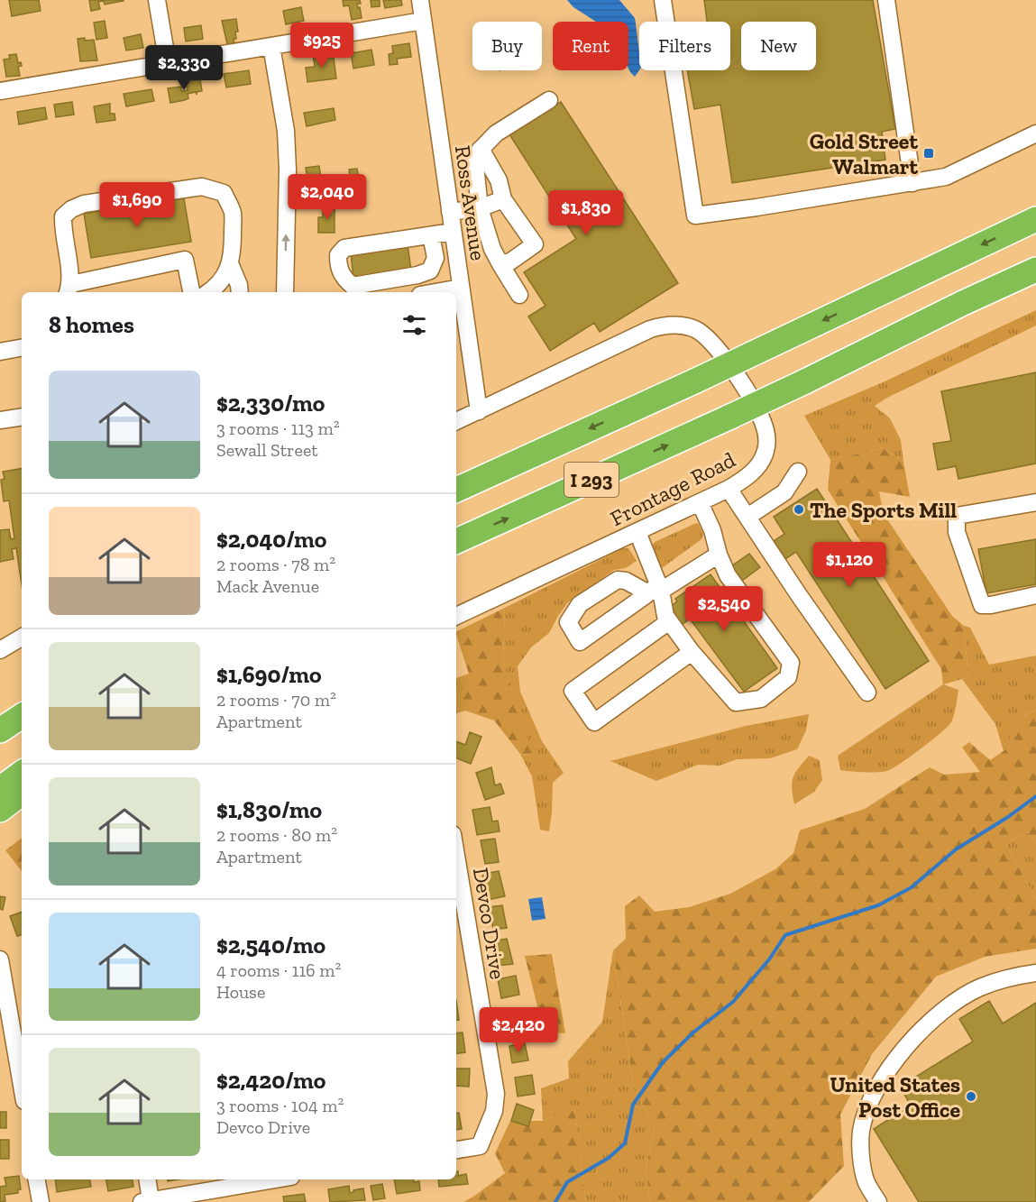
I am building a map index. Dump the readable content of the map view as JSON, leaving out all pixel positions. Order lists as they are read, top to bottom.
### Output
{
  "streets": {
    "highway": ["I 293"],
    "street": ["Ross Avenue", "Frontage Road", "Devco Drive"]
  },
  "crossings": [
    ["Ross Avenue", "Frontage Road"]
  ],
  "places": {
    "transit": ["Gold Street Walmart"],
    "other": ["The Sports Mill", "United States Post Office"]
  },
  "page": {
    "chip": [
      "Buy",
      "Rent",
      "Filters",
      "New"
    ],
    "price": [
      "$925",
      "$2,330",
      "$2,040",
      "$1,690",
      "$1,830",
      "$1,120",
      "$2,540",
      "$2,420"
    ],
    "heading": "8 homes",
    "list": [
      {
        "name": "$2,330/mo",
        "note": "3 rooms · 113 m² · Sewall Street"
      },
      {
        "name": "$2,040/mo",
        "note": "2 rooms · 78 m² · Mack Avenue"
      },
      {
        "name": "$1,690/mo",
        "note": "2 rooms · 70 m² · Apartment"
      },
      {
        "name": "$1,830/mo",
        "note": "2 rooms · 80 m² · Apartment"
      },
      {
        "name": "$2,540/mo",
        "note": "4 rooms · 116 m² · House"
      },
      {
        "name": "$2,420/mo",
        "note": "3 rooms · 104 m² · Devco Drive"
      }
    ]
  }
}
